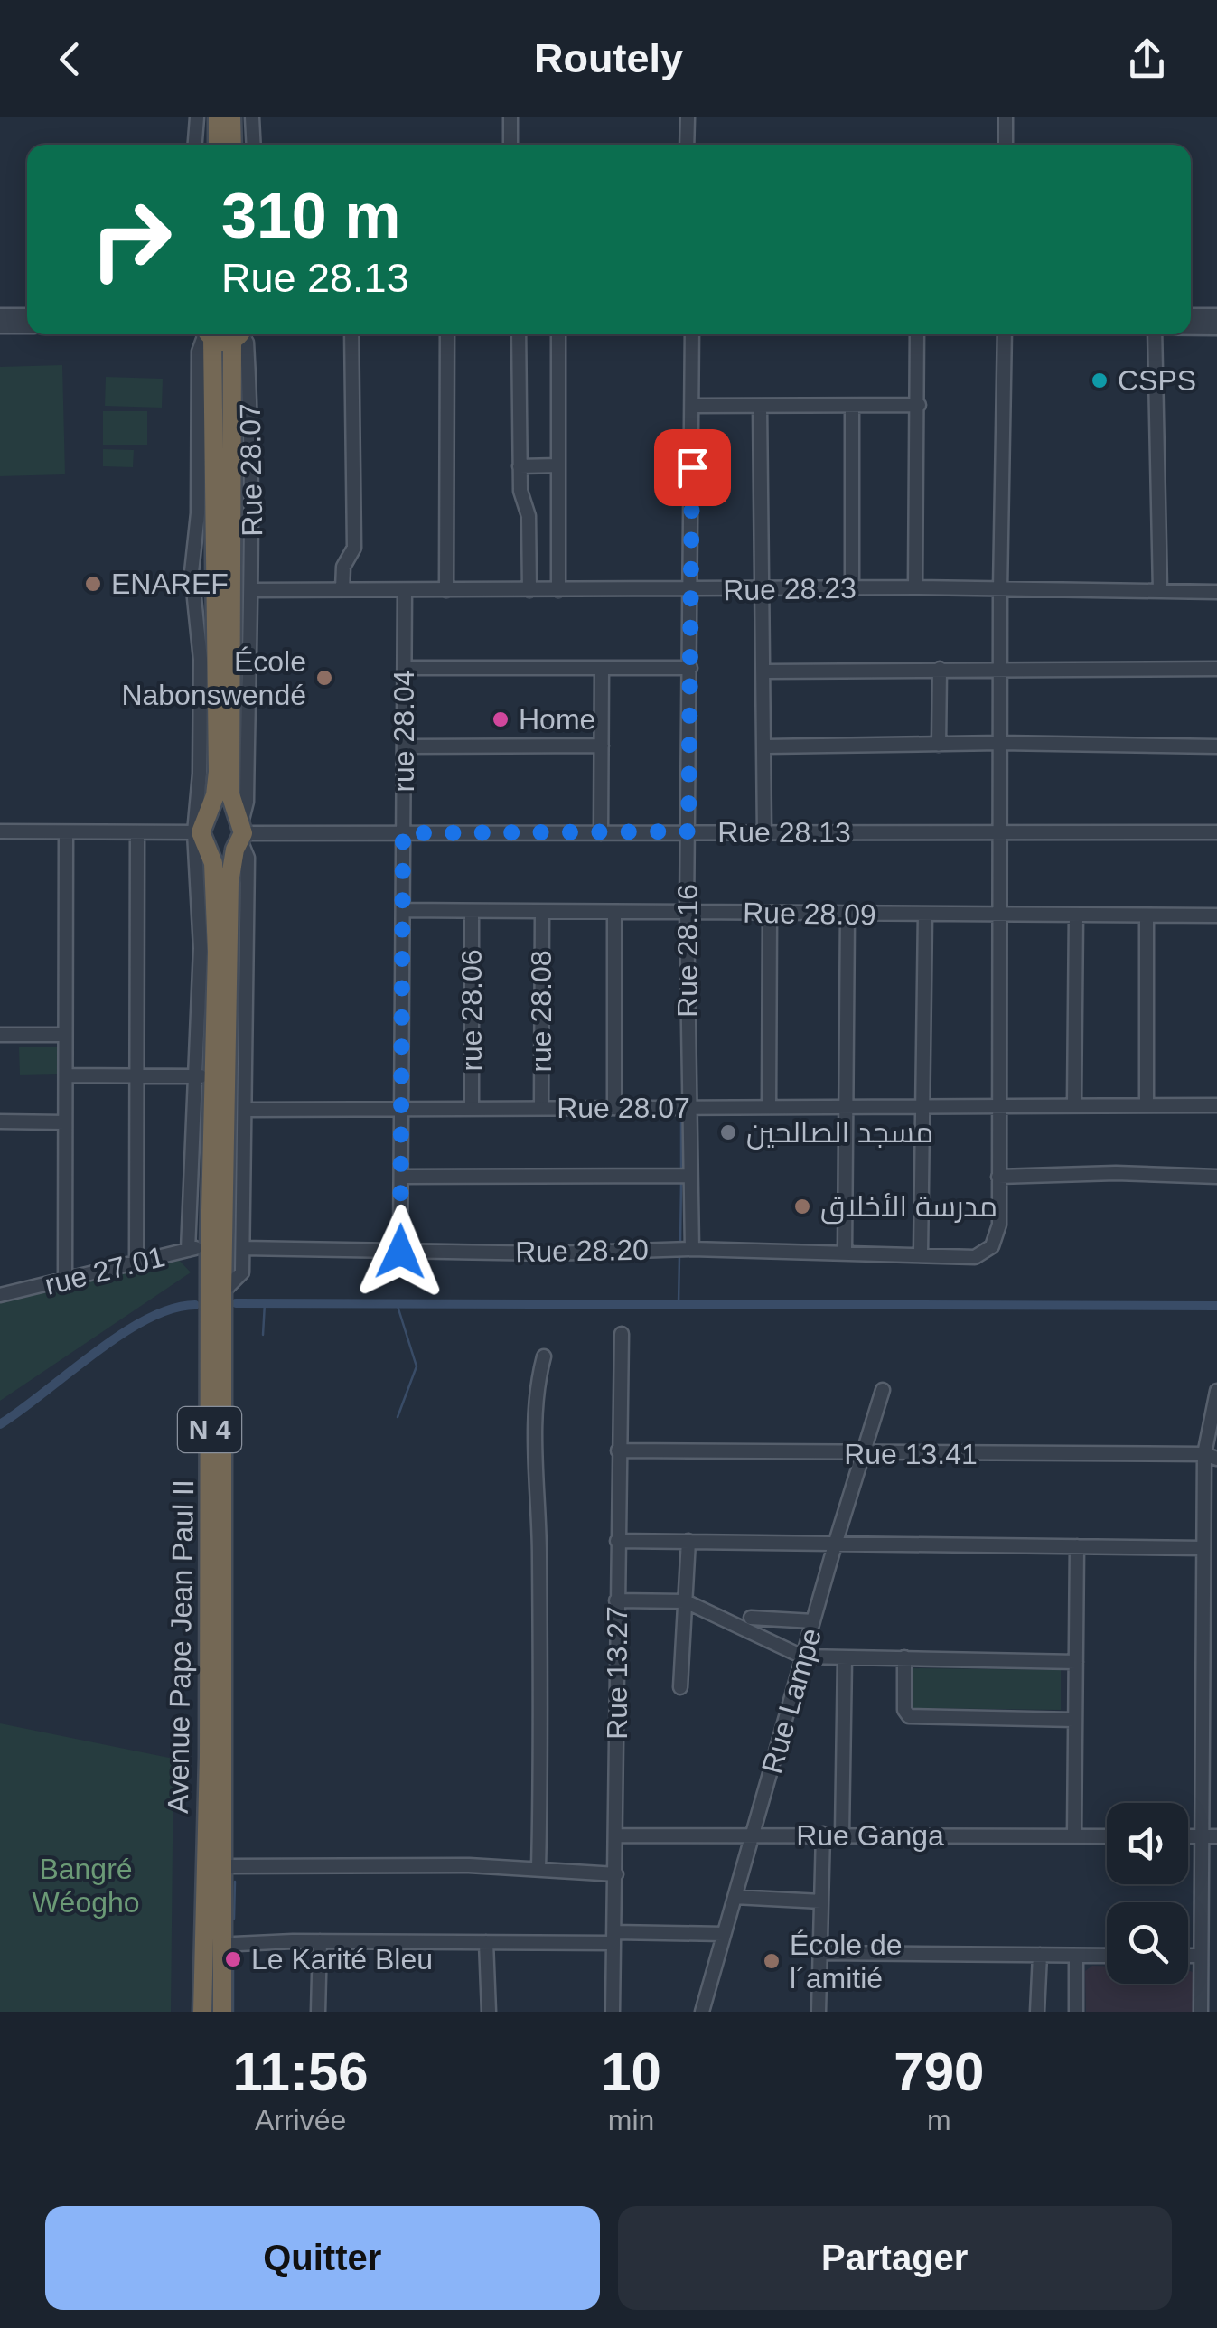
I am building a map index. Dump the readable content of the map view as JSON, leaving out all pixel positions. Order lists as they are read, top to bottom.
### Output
{
  "streets": {
    "highway": ["N 4", "Avenue Pape Jean Paul II"],
    "street": [
      "Rue 28.07",
      "Rue 28.23",
      "rue 28.04",
      "Rue 28.13",
      "Rue 28.09",
      "Rue 28.16",
      "rue 28.06",
      "rue 28.08",
      "Rue 28.20",
      "rue 27.01",
      "Rue 13.41",
      "Rue 13.27",
      "Rue Lampe",
      "Rue Ganga"
    ]
  },
  "crossings": [
    ["Rue 28.07", "Rue 28.23"],
    ["Rue 28.07", "rue 28.04"],
    ["Rue 28.07", "Rue 28.13"],
    ["Rue 28.07", "Rue 28.16"],
    ["Rue 28.07", "rue 28.06"],
    ["Rue 28.07", "rue 28.08"],
    ["Rue 28.07", "Rue 28.20"],
    ["Rue 28.07", "Avenue Pape Jean Paul II"],
    ["Rue 28.23", "rue 28.04"],
    ["Rue 28.23", "Rue 28.16"],
    ["rue 28.04", "Rue 28.13"],
    ["rue 28.04", "Rue 28.09"],
    ["rue 28.04", "Rue 28.20"],
    ["Rue 28.13", "Rue 28.16"],
    ["Rue 28.13", "Avenue Pape Jean Paul II"],
    ["Rue 28.09", "Rue 28.16"],
    ["Rue 28.09", "rue 28.06"],
    ["Rue 28.09", "rue 28.08"],
    ["Rue 28.16", "Rue 28.20"],
    ["rue 27.01", "Avenue Pape Jean Paul II"],
    ["Rue 13.41", "Rue 13.27"],
    ["Rue 13.41", "Rue Lampe"],
    ["Rue 13.27", "Rue Ganga"],
    ["Rue Lampe", "Rue Ganga"]
  ],
  "parks": ["Bangré Wéogho"],
  "places": [
    "CSPS",
    "ENAREF",
    "École Nabonswendé",
    "Home",
    "مسجد الصالحين",
    "مدرسة الأخلاق",
    "Le Karité Bleu",
    "École de l´amitié"
  ],
  "page": {
    "header": "Routely",
    "turn": ["310 m", "Rue 28.13"],
    "eta": [
      "11:56",
      "Arrivée",
      "10",
      "min",
      "790",
      "m"
    ],
    "buttons": ["Quitter", "Partager"]
  }
}
